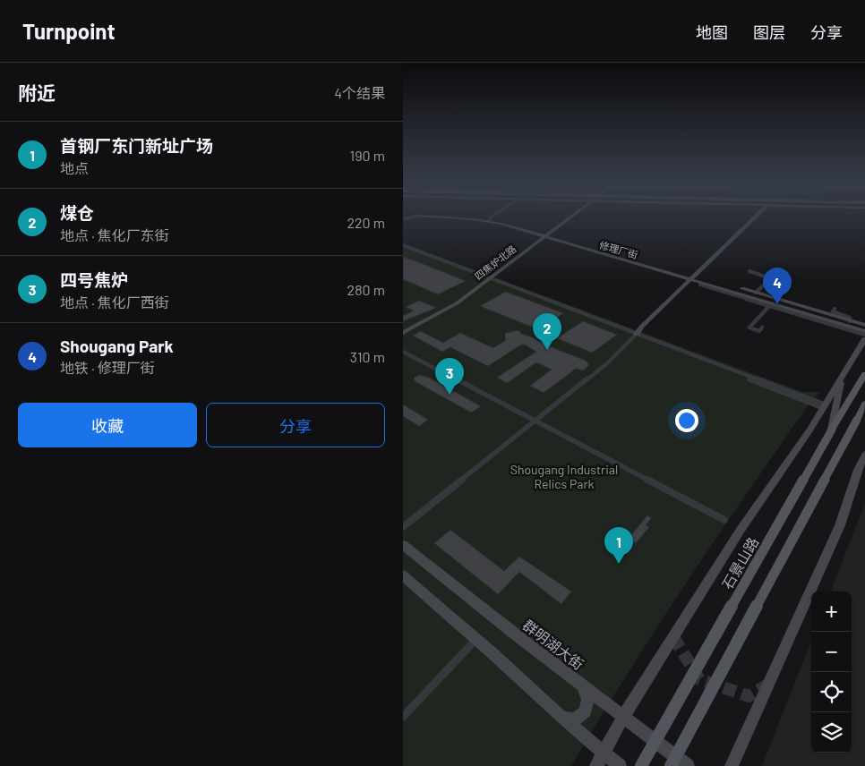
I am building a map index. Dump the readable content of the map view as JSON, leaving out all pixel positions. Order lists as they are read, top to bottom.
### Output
{
  "streets": {
    "main road": ["石景山路"],
    "street": ["修理厂街", "四焦炉北路", "群明湖大街"]
  },
  "crossings": [
    ["修理厂街", "四焦炉北路"]
  ],
  "parks": ["Shougang Industrial Relics Park"],
  "page": {
    "header": "Turnpoint",
    "nav": ["地图", "图层", "分享"],
    "heading": ["附近", "4个结果"],
    "list": [
      {
        "mark": "1",
        "name": "首钢厂东门新址广场",
        "note": "地点",
        "value": "190 m"
      },
      {
        "mark": "2",
        "name": "煤仓",
        "note": "地点 · 焦化厂东街",
        "value": "220 m"
      },
      {
        "mark": "3",
        "name": "四号焦炉",
        "note": "地点 · 焦化厂西街",
        "value": "280 m"
      },
      {
        "mark": "4",
        "name": "Shougang Park",
        "note": "地铁 · 修理厂街",
        "value": "310 m"
      }
    ],
    "pins": [
      "4",
      "2",
      "3",
      "1"
    ],
    "buttons": ["收藏", "分享"],
    "map_buttons": ["+", "−"]
  }
}
